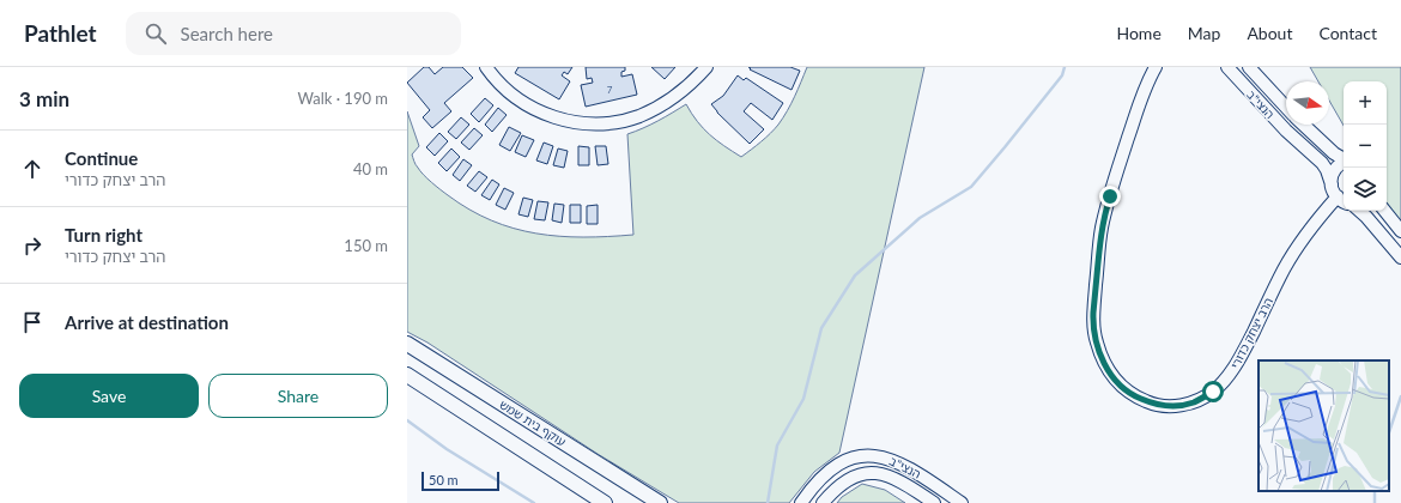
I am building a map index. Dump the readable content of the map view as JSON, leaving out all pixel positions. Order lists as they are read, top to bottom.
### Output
{
  "streets": {
    "main road": ["עוקף בית שמש"],
    "street": ["הנצי\"ב", "הרב יצחק כדורי"]
  },
  "crossings": [
    ["הנצי\"ב", "הרב יצחק כדורי"]
  ],
  "house_numbers": ["7"],
  "scale_bar": "50 m",
  "north": "right",
  "page": {
    "header": "Pathlet",
    "search": "Search here",
    "nav": [
      "Home",
      "Map",
      "About",
      "Contact"
    ],
    "heading": ["3 min", "Walk · 190 m"],
    "map_buttons": ["+", "−"],
    "list": [
      ["Continue", "הרב יצחק כדורי", "40 m"],
      ["Turn right", "הרב יצחק כדורי", "150 m"],
      "Arrive at destination"
    ],
    "buttons": ["Save", "Share"],
    "scale": "50 m"
  }
}
